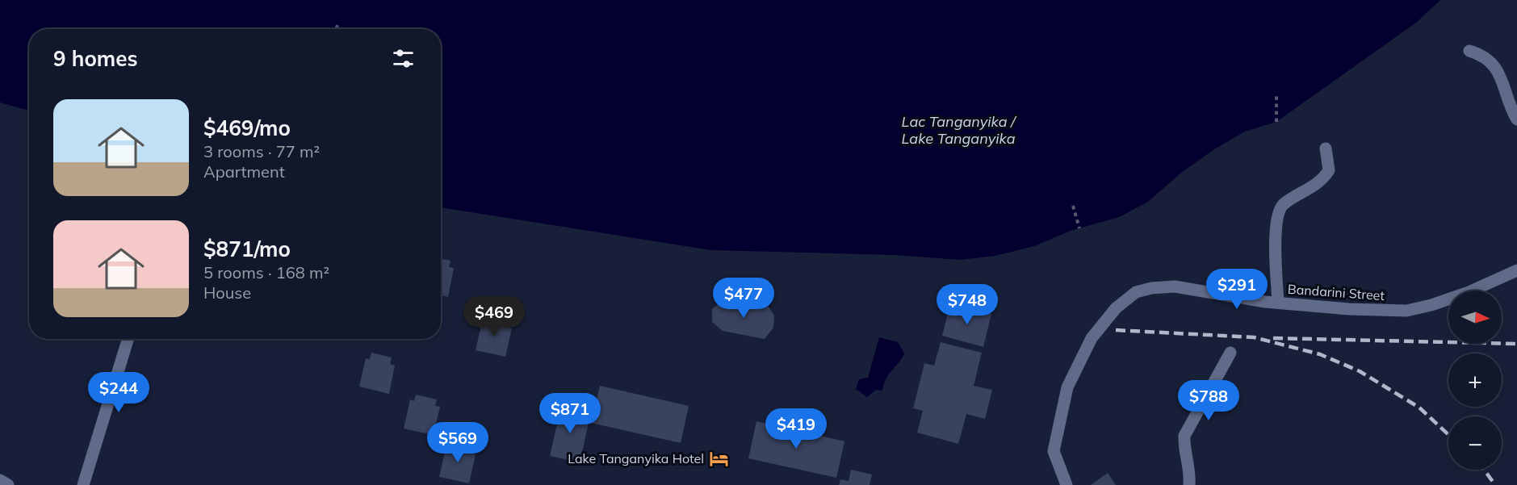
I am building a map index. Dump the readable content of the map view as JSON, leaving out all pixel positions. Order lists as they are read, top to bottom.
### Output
{
  "streets": {
    "street": ["Bandarini Street"]
  },
  "water": ["Lac Tanganyika / Lake Tanganyika"],
  "places": {
    "hotel": ["Lake Tanganyika Hotel"]
  },
  "north": "right",
  "page": {
    "heading": "9 homes",
    "list": [
      {
        "name": "$469/mo",
        "note": "3 rooms · 77 m² · Apartment"
      },
      {
        "name": "$871/mo",
        "note": "5 rooms · 168 m² · House"
      }
    ],
    "price": [
      "$291",
      "$477",
      "$748",
      "$469",
      "$244",
      "$788",
      "$871",
      "$419",
      "$569"
    ],
    "map_buttons": ["+", "−"]
  }
}
